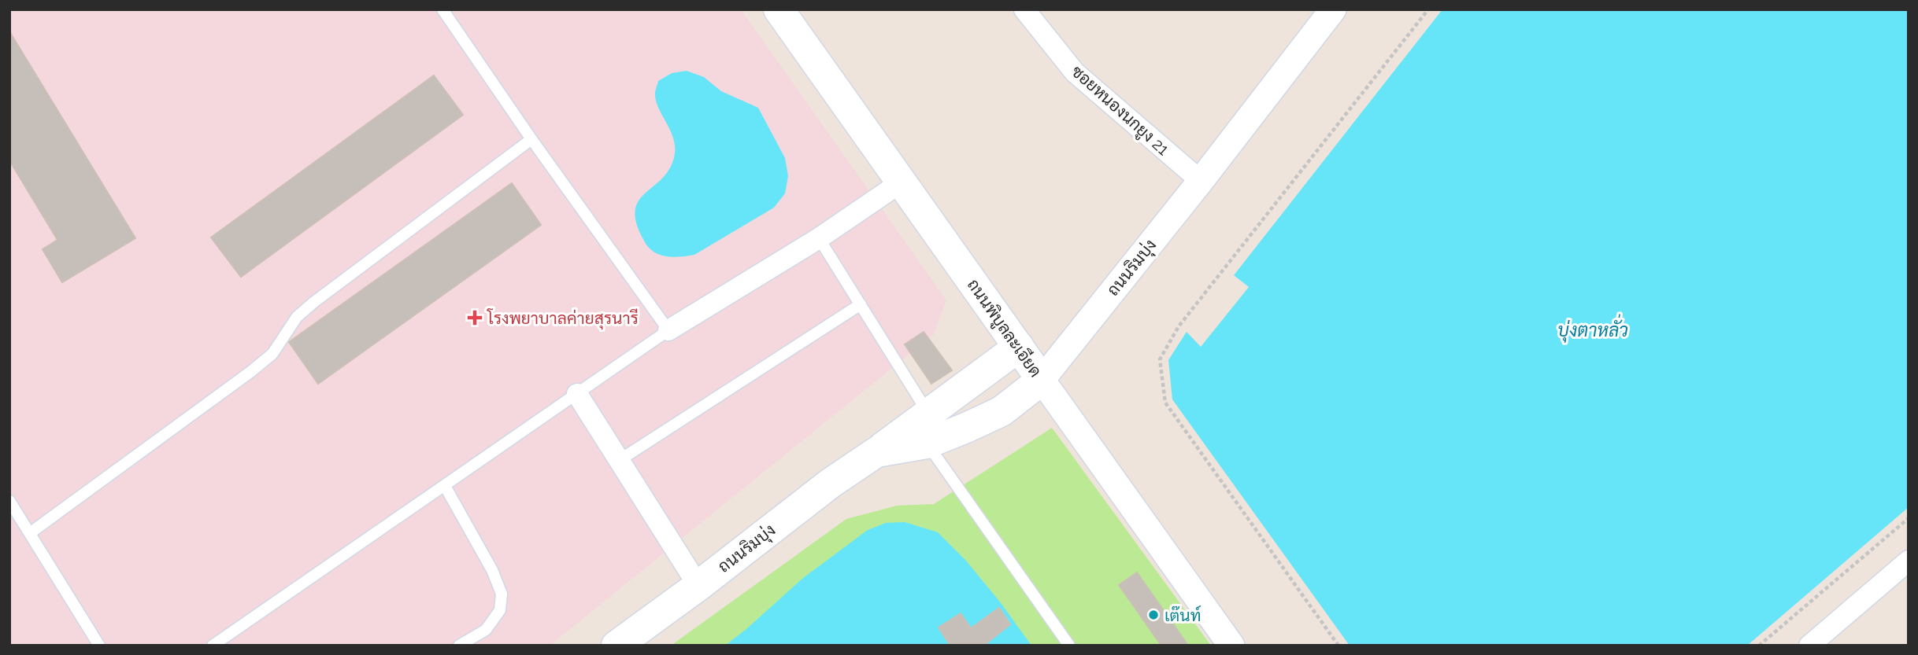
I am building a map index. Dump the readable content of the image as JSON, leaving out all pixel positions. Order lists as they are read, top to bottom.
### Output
{
  "streets": {
    "main road": ["ถนนริมบุ่ง", "ถนนพิบูลละเอียด"],
    "street": ["ซอยหนองนกยูง 21"]
  },
  "crossings": [
    ["ซอยหนองนกยูง 21", "ถนนริมบุ่ง"],
    ["ถนนริมบุ่ง", "ถนนพิบูลละเอียด"]
  ],
  "water": ["บุ่งตาหลั่ว"],
  "places": {
    "health": ["โรงพยาบาลค่ายสุรนารี"],
    "other": ["เต๊นท์"]
  }
}
